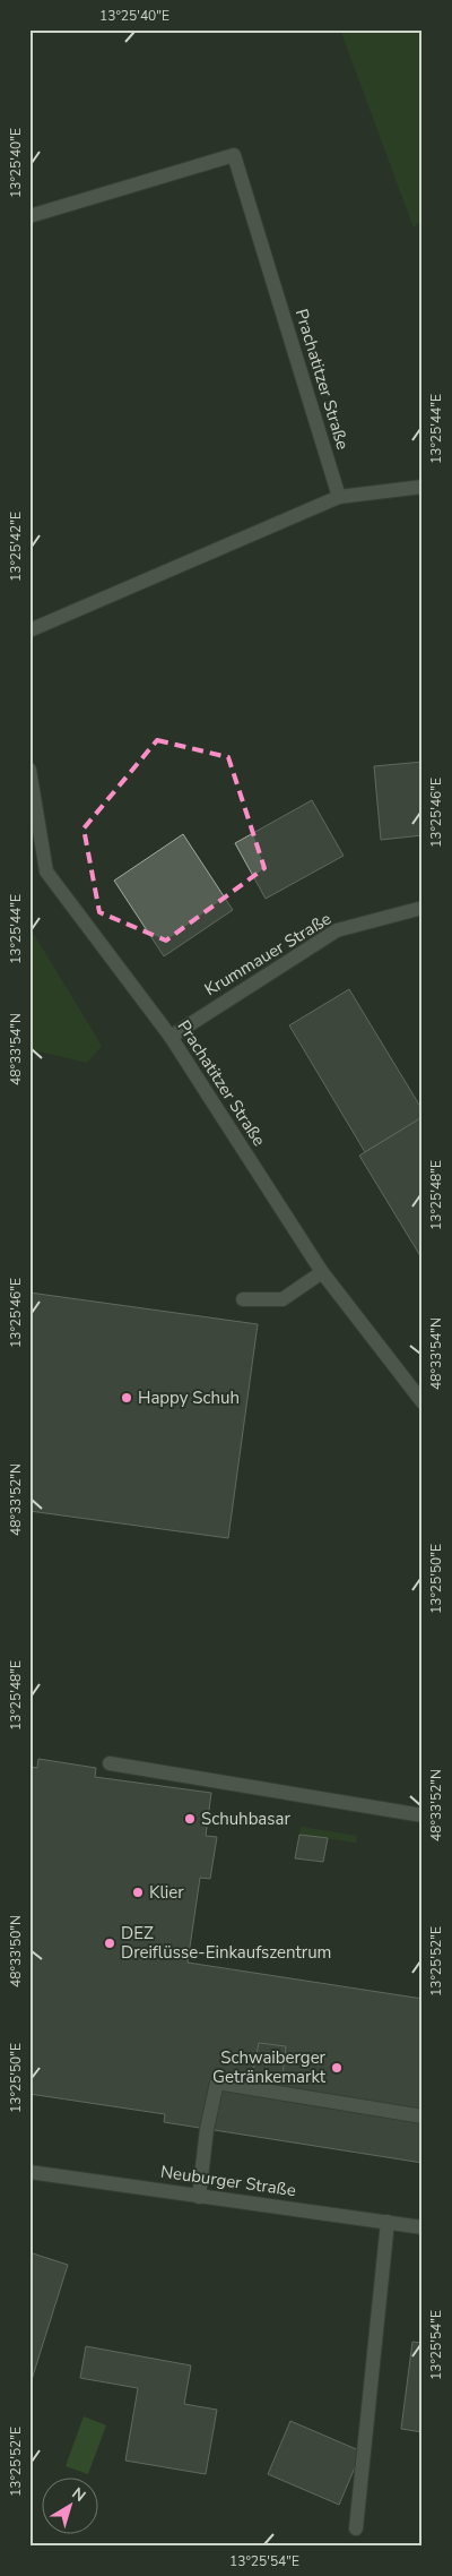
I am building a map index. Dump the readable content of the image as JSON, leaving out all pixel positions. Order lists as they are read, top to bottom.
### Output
{
  "streets": {
    "street": ["Prachatitzer Straße", "Krummauer Straße", "Neuburger Straße"]
  },
  "crossings": [
    ["Prachatitzer Straße", "Krummauer Straße"]
  ],
  "places": [
    "Happy Schuh",
    "Schuhbasar",
    "Klier",
    "DEZ Dreiflüsse-Einkaufszentrum",
    "Schwaiberger Getränkemarkt"
  ],
  "north": "top right",
  "coordinates": [
    "13°25'40\"E",
    "13°25'44\"E",
    "13°25'42\"E",
    "13°25'46\"E",
    "48°33'54\"N",
    "13°25'48\"E",
    "48°33'52\"N",
    "13°25'50\"E",
    "48°33'50\"N",
    "13°25'52\"E",
    "13°25'54\"E"
  ]
}
